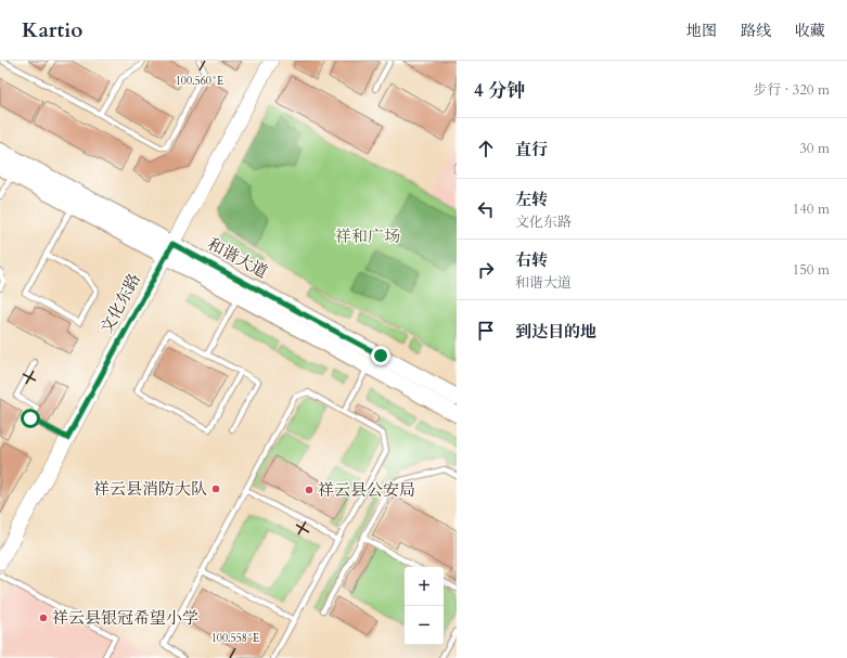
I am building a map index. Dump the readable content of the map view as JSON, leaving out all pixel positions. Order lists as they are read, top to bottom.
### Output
{
  "streets": {
    "main road": ["和谐大道"],
    "street": ["文化东路"]
  },
  "crossings": [
    ["和谐大道", "文化东路"]
  ],
  "parks": ["祥和广场"],
  "places": ["祥云县消防大队", "祥云县公安局", "祥云县银冠希望小学"],
  "page": {
    "header": "Kartio",
    "nav": ["地图", "路线", "收藏"],
    "heading": ["4 分钟", "步行 · 320 m"],
    "list": [
      ["直行", "30 m"],
      ["左转", "文化东路", "140 m"],
      ["右转", "和谐大道", "150 m"],
      "到达目的地"
    ],
    "map_buttons": ["+", "−"]
  },
  "coordinates": ["100.560°E", "100.558°E"]
}
